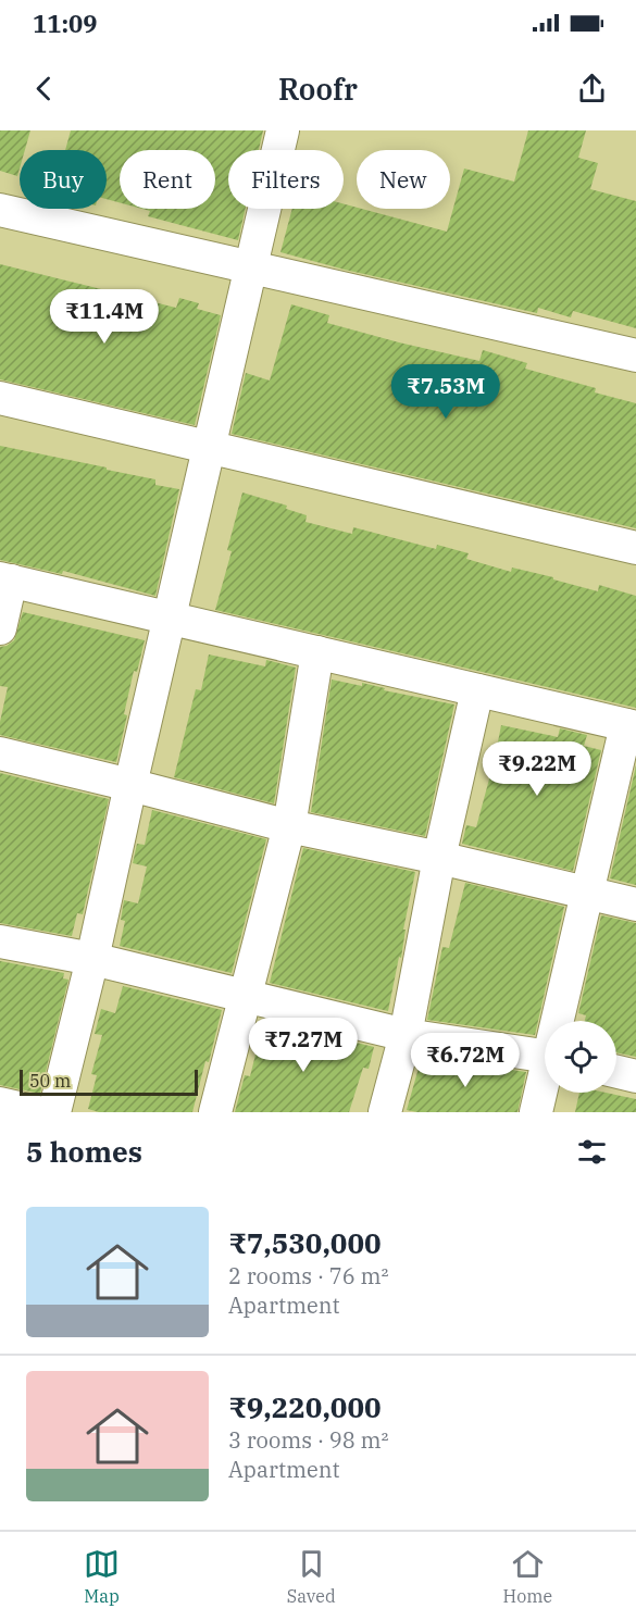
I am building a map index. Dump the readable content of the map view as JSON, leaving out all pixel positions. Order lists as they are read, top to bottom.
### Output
{
  "scale_bar": "50 m",
  "page": {
    "status": "11:09",
    "header": "Roofr",
    "chip": [
      "Buy",
      "Rent",
      "Filters",
      "New"
    ],
    "price": [
      "₹11.4M",
      "₹7.53M",
      "₹9.22M",
      "₹7.27M",
      "₹6.72M"
    ],
    "scale": "50 m",
    "heading": "5 homes",
    "list": [
      {
        "name": "₹7,530,000",
        "note": "2 rooms · 76 m² · Apartment"
      },
      {
        "name": "₹9,220,000",
        "note": "3 rooms · 98 m² · Apartment"
      }
    ],
    "tabs": ["Map", "Saved", "Home"]
  }
}
